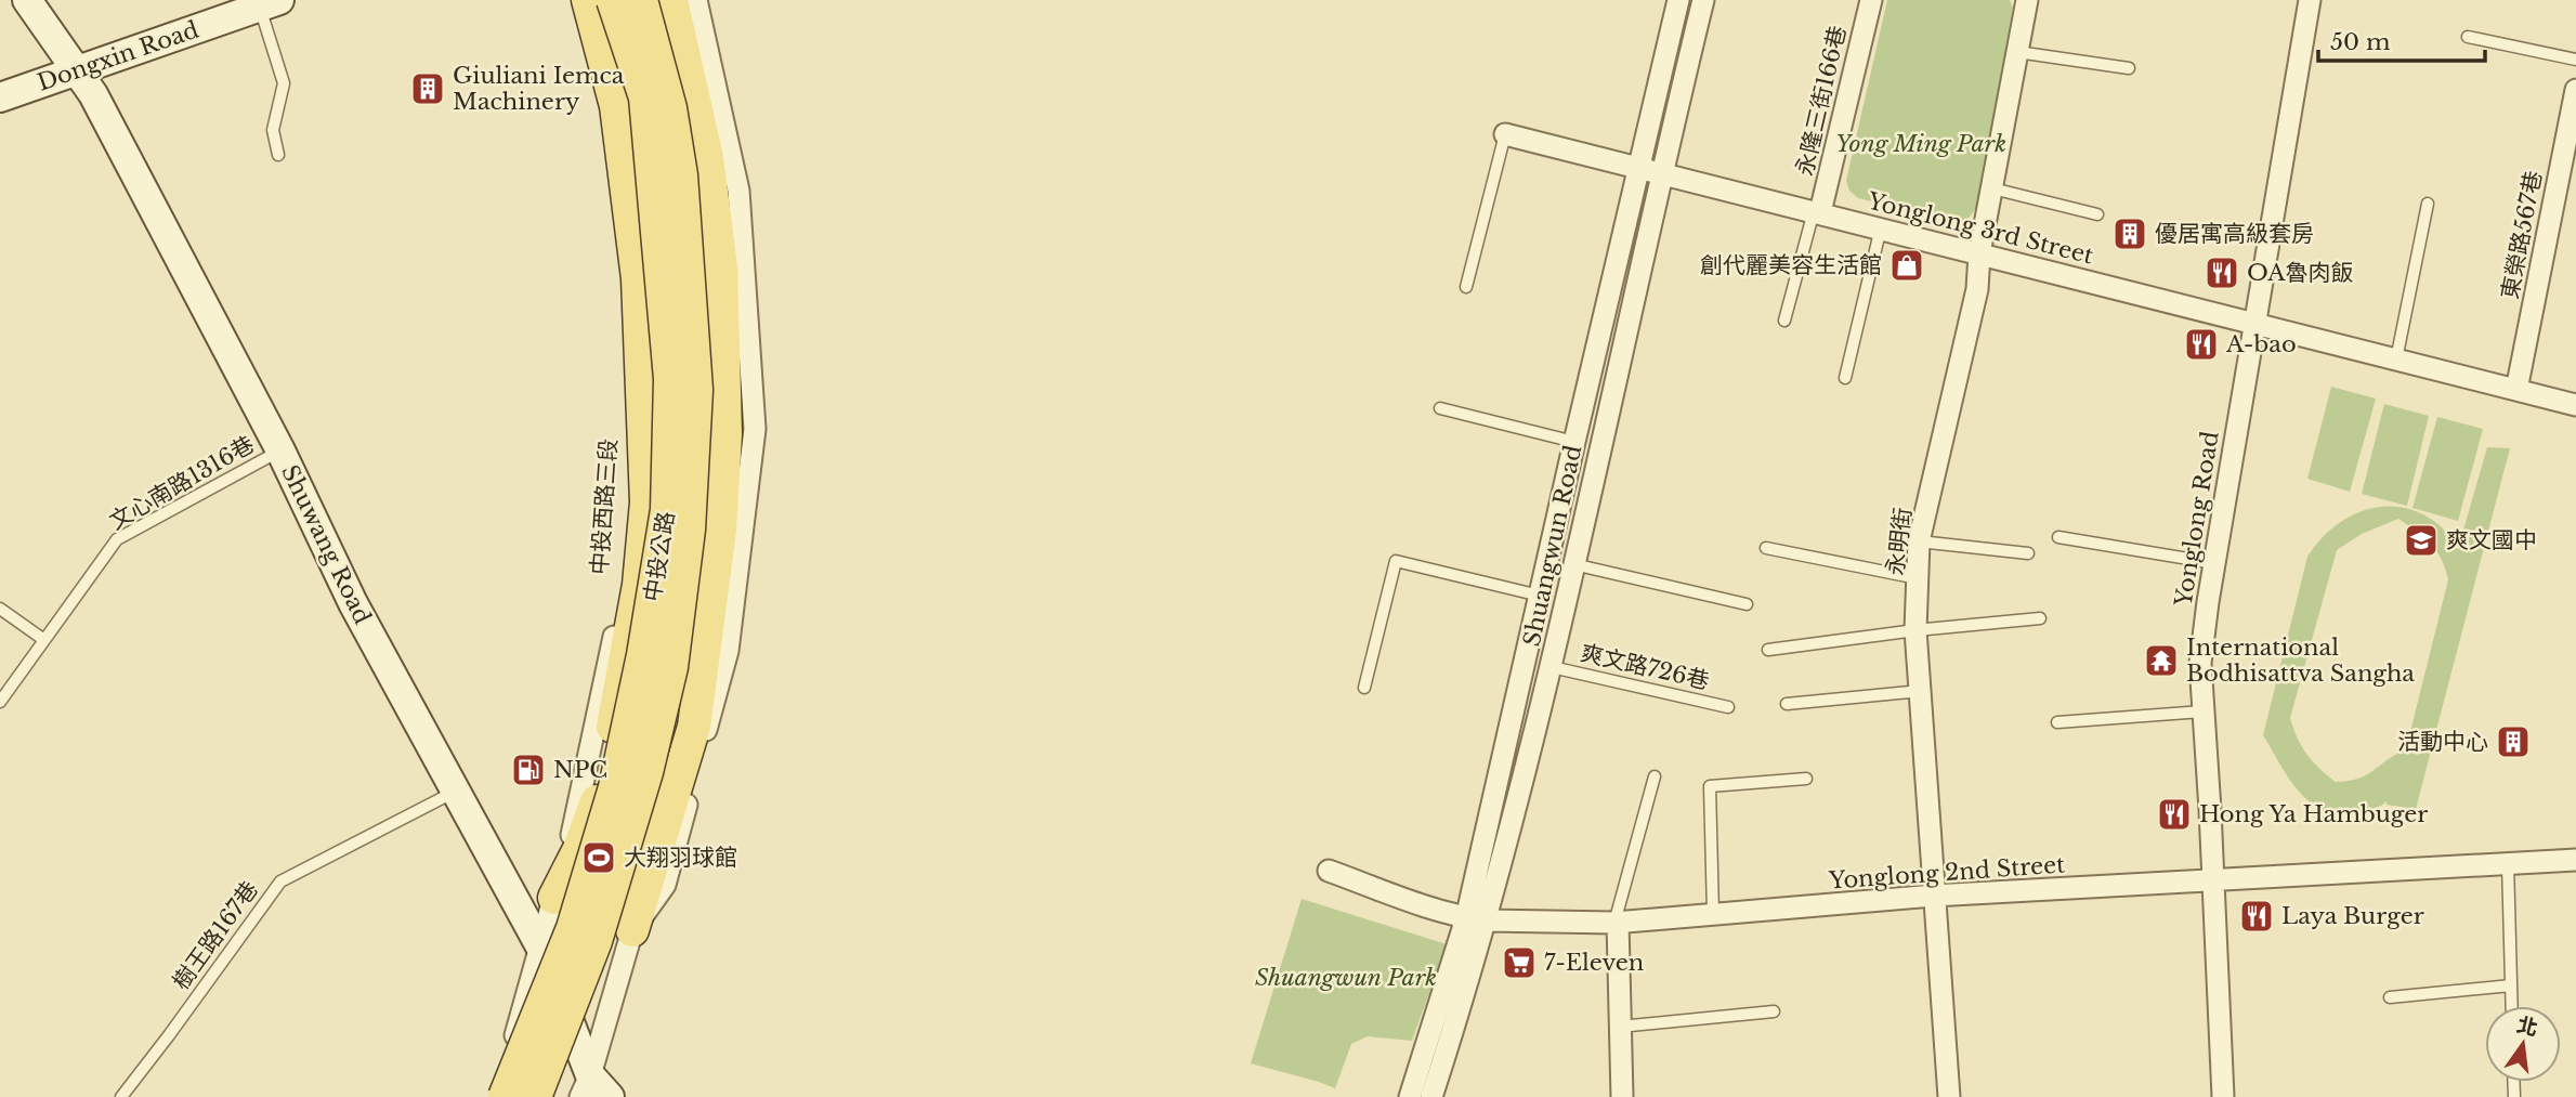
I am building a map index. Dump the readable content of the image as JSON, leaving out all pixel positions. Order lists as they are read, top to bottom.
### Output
{
  "streets": {
    "main road": ["中投公路"],
    "street": [
      "Dongxin Road",
      "永隆三街166巷",
      "Yonglong 3rd Street",
      "東榮路567巷",
      "中投西路三段",
      "Yonglong Road",
      "永明街",
      "Shuwang Road",
      "Shuangwun Road",
      "Yonglong 2nd Street"
    ],
    "lane": ["文心南路1316巷", "爽文路726巷", "樹王路167巷"]
  },
  "crossings": [
    ["Dongxin Road", "Shuwang Road"],
    ["永隆三街166巷", "Yonglong 3rd Street"],
    ["Yonglong 3rd Street", "東榮路567巷"],
    ["Yonglong 3rd Street", "Yonglong Road"],
    ["Yonglong 3rd Street", "永明街"],
    ["Yonglong 3rd Street", "Shuangwun Road"],
    ["文心南路1316巷", "Shuwang Road"],
    ["中投西路三段", "Shuwang Road"],
    ["Yonglong Road", "Yonglong 2nd Street"],
    ["永明街", "Yonglong 2nd Street"],
    ["Shuwang Road", "樹王路167巷"],
    ["Shuangwun Road", "爽文路726巷"],
    ["Shuangwun Road", "Yonglong 2nd Street"]
  ],
  "parks": ["Yong Ming Park", "Shuangwun Park"],
  "places": {
    "building": ["Giuliani Iemca Machinery", "優居寓高級套房", "活動中心"],
    "shop": ["創代麗美容生活館"],
    "restaurant": [
      "OA魯肉飯",
      "A-bao",
      "Hong Ya Hambuger",
      "Laya Burger"
    ],
    "school or university": ["爽文國中"],
    "temple": ["International Bodhisattva Sangha"],
    "fuel station": ["NPC"],
    "sports": ["大翔羽球館"],
    "supermarket": ["7-Eleven"]
  },
  "scale_bar": "50 m",
  "north": "top"
}
